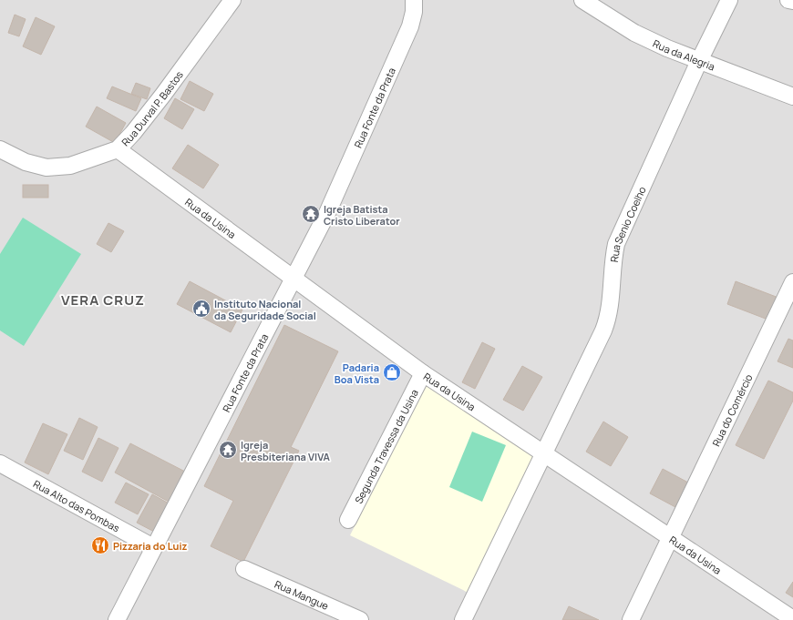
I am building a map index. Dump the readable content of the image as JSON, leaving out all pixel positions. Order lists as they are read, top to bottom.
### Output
{
  "streets": {
    "street": [
      "Rua da Alegria",
      "Rua Durval P. Bastos",
      "Rua Fonte da Prata",
      "Rua da Usina",
      "Rua Senio Coelho",
      "Rua do Comércio",
      "Segunda Travessa da Usina",
      "Rua Alto das Pombas",
      "Rua Mangue"
    ]
  },
  "crossings": [
    ["Rua da Alegria", "Rua Senio Coelho"],
    ["Rua Durval P. Bastos", "Rua da Usina"],
    ["Rua Fonte da Prata", "Rua da Usina"],
    ["Rua Fonte da Prata", "Rua Alto das Pombas"],
    ["Rua da Usina", "Rua Senio Coelho"],
    ["Rua da Usina", "Rua do Comércio"],
    ["Rua da Usina", "Segunda Travessa da Usina"]
  ],
  "districts": ["VERA CRUZ"],
  "places": {
    "temple": ["Igreja Batista Cristo Liberator", "Igreja Presbiteriana VIVA"],
    "public building": ["Instituto Nacional da Seguridade Social"],
    "shop": ["Padaria Boa Vista"],
    "restaurant": ["Pizzaria do Luiz"]
  }
}
